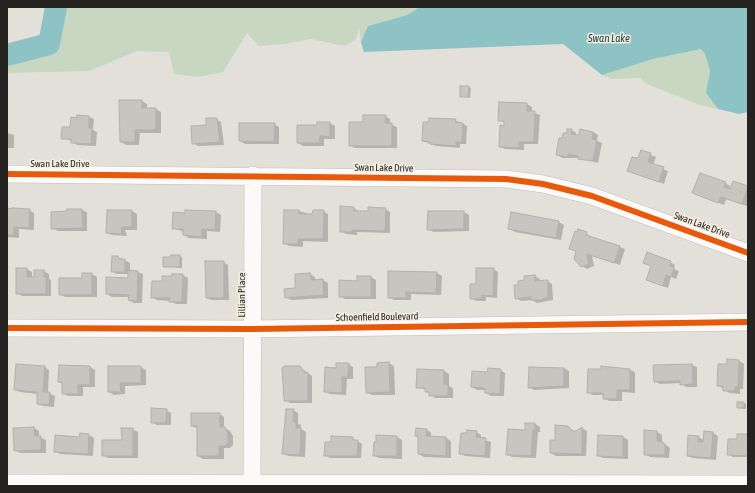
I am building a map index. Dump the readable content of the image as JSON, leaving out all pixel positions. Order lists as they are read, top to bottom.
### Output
{
  "streets": {
    "street": ["Swan Lake Drive", "Lillian Place", "Schoenfield Boulevard"]
  },
  "crossings": [
    ["Swan Lake Drive", "Lillian Place"],
    ["Lillian Place", "Schoenfield Boulevard"]
  ],
  "water": ["Swan Lake"]
}
